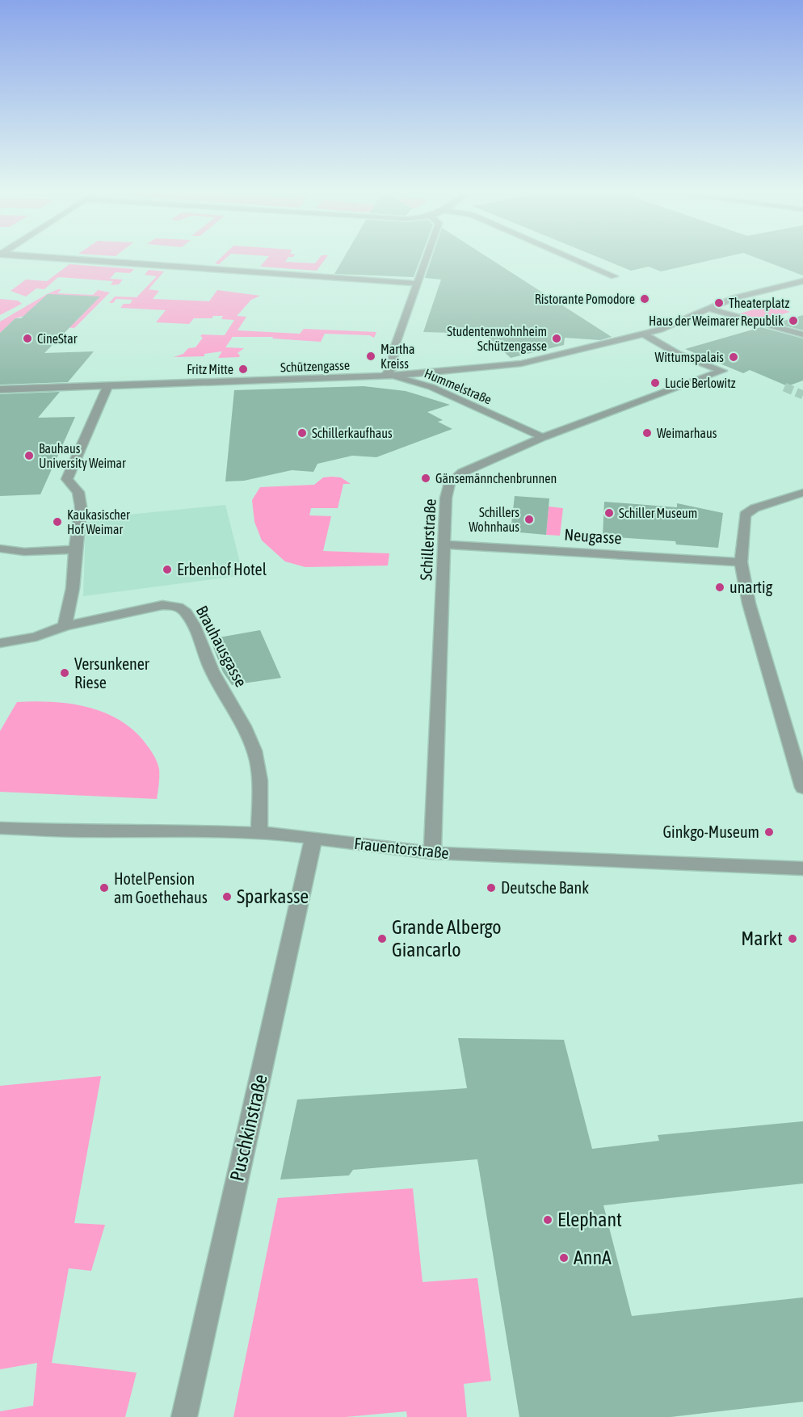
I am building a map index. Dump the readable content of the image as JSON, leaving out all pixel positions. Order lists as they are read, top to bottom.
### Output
{
  "streets": {
    "street": [
      "Schützengasse",
      "Hummelstraße",
      "Neugasse",
      "Schillerstraße",
      "Brauhausgasse",
      "Frauentorstraße",
      "Puschkinstraße"
    ]
  },
  "crossings": [
    ["Schützengasse", "Hummelstraße"],
    ["Schützengasse", "Schillerstraße"],
    ["Hummelstraße", "Schillerstraße"],
    ["Neugasse", "Schillerstraße"],
    ["Schillerstraße", "Frauentorstraße"],
    ["Brauhausgasse", "Frauentorstraße"],
    ["Frauentorstraße", "Puschkinstraße"]
  ],
  "places": [
    "Ristorante Pomodore",
    "Theaterplatz",
    "Haus der Weimarer Republik",
    "CineStar",
    "Studentenwohnheim Schützengasse",
    "Martha Kreiss",
    "Wittumspalais",
    "Fritz Mitte",
    "Lucie Berlowitz",
    "Schillerkaufhaus",
    "Weimarhaus",
    "Bauhaus University Weimar",
    "Gänsemännchenbrunnen",
    "Schiller Museum",
    "Schillers Wohnhaus",
    "Kaukasischer Hof Weimar",
    "Erbenhof Hotel",
    "unartig",
    "Versunkener Riese",
    "Ginkgo-Museum",
    "HotelPension am Goethehaus",
    "Deutsche Bank",
    "Sparkasse",
    "Grande Albergo Giancarlo",
    "Markt",
    "Elephant",
    "AnnA"
  ]
}
